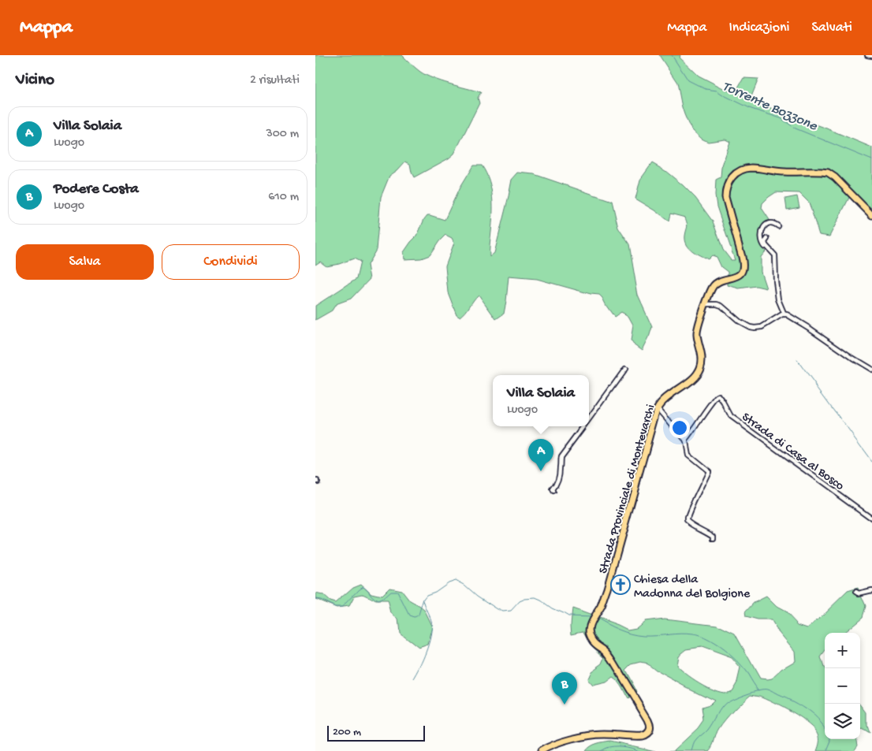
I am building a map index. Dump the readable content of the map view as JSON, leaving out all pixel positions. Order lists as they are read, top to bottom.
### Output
{
  "streets": {
    "main road": ["Strada Provinciale di Montevarchi"],
    "street": ["Strada di Casa al Bosco"]
  },
  "water": ["Torrente Bozzone"],
  "places": {
    "church": ["Chiesa della Madonna del Bolgione"]
  },
  "scale_bar": "200 m",
  "page": {
    "header": "Mappa",
    "nav": ["Mappa", "Indicazioni", "Salvati"],
    "heading": ["Vicino", "2 risultati"],
    "list": [
      {
        "mark": "A",
        "name": "Villa Solaia",
        "note": "Luogo",
        "value": "300 m"
      },
      {
        "mark": "B",
        "name": "Podere Costa",
        "note": "Luogo",
        "value": "610 m"
      }
    ],
    "buttons": ["Salva", "Condividi"],
    "popup": ["Villa Solaia", "Luogo"],
    "pins": ["A", "B"],
    "map_buttons": ["+", "−"],
    "scale": "200 m"
  }
}
